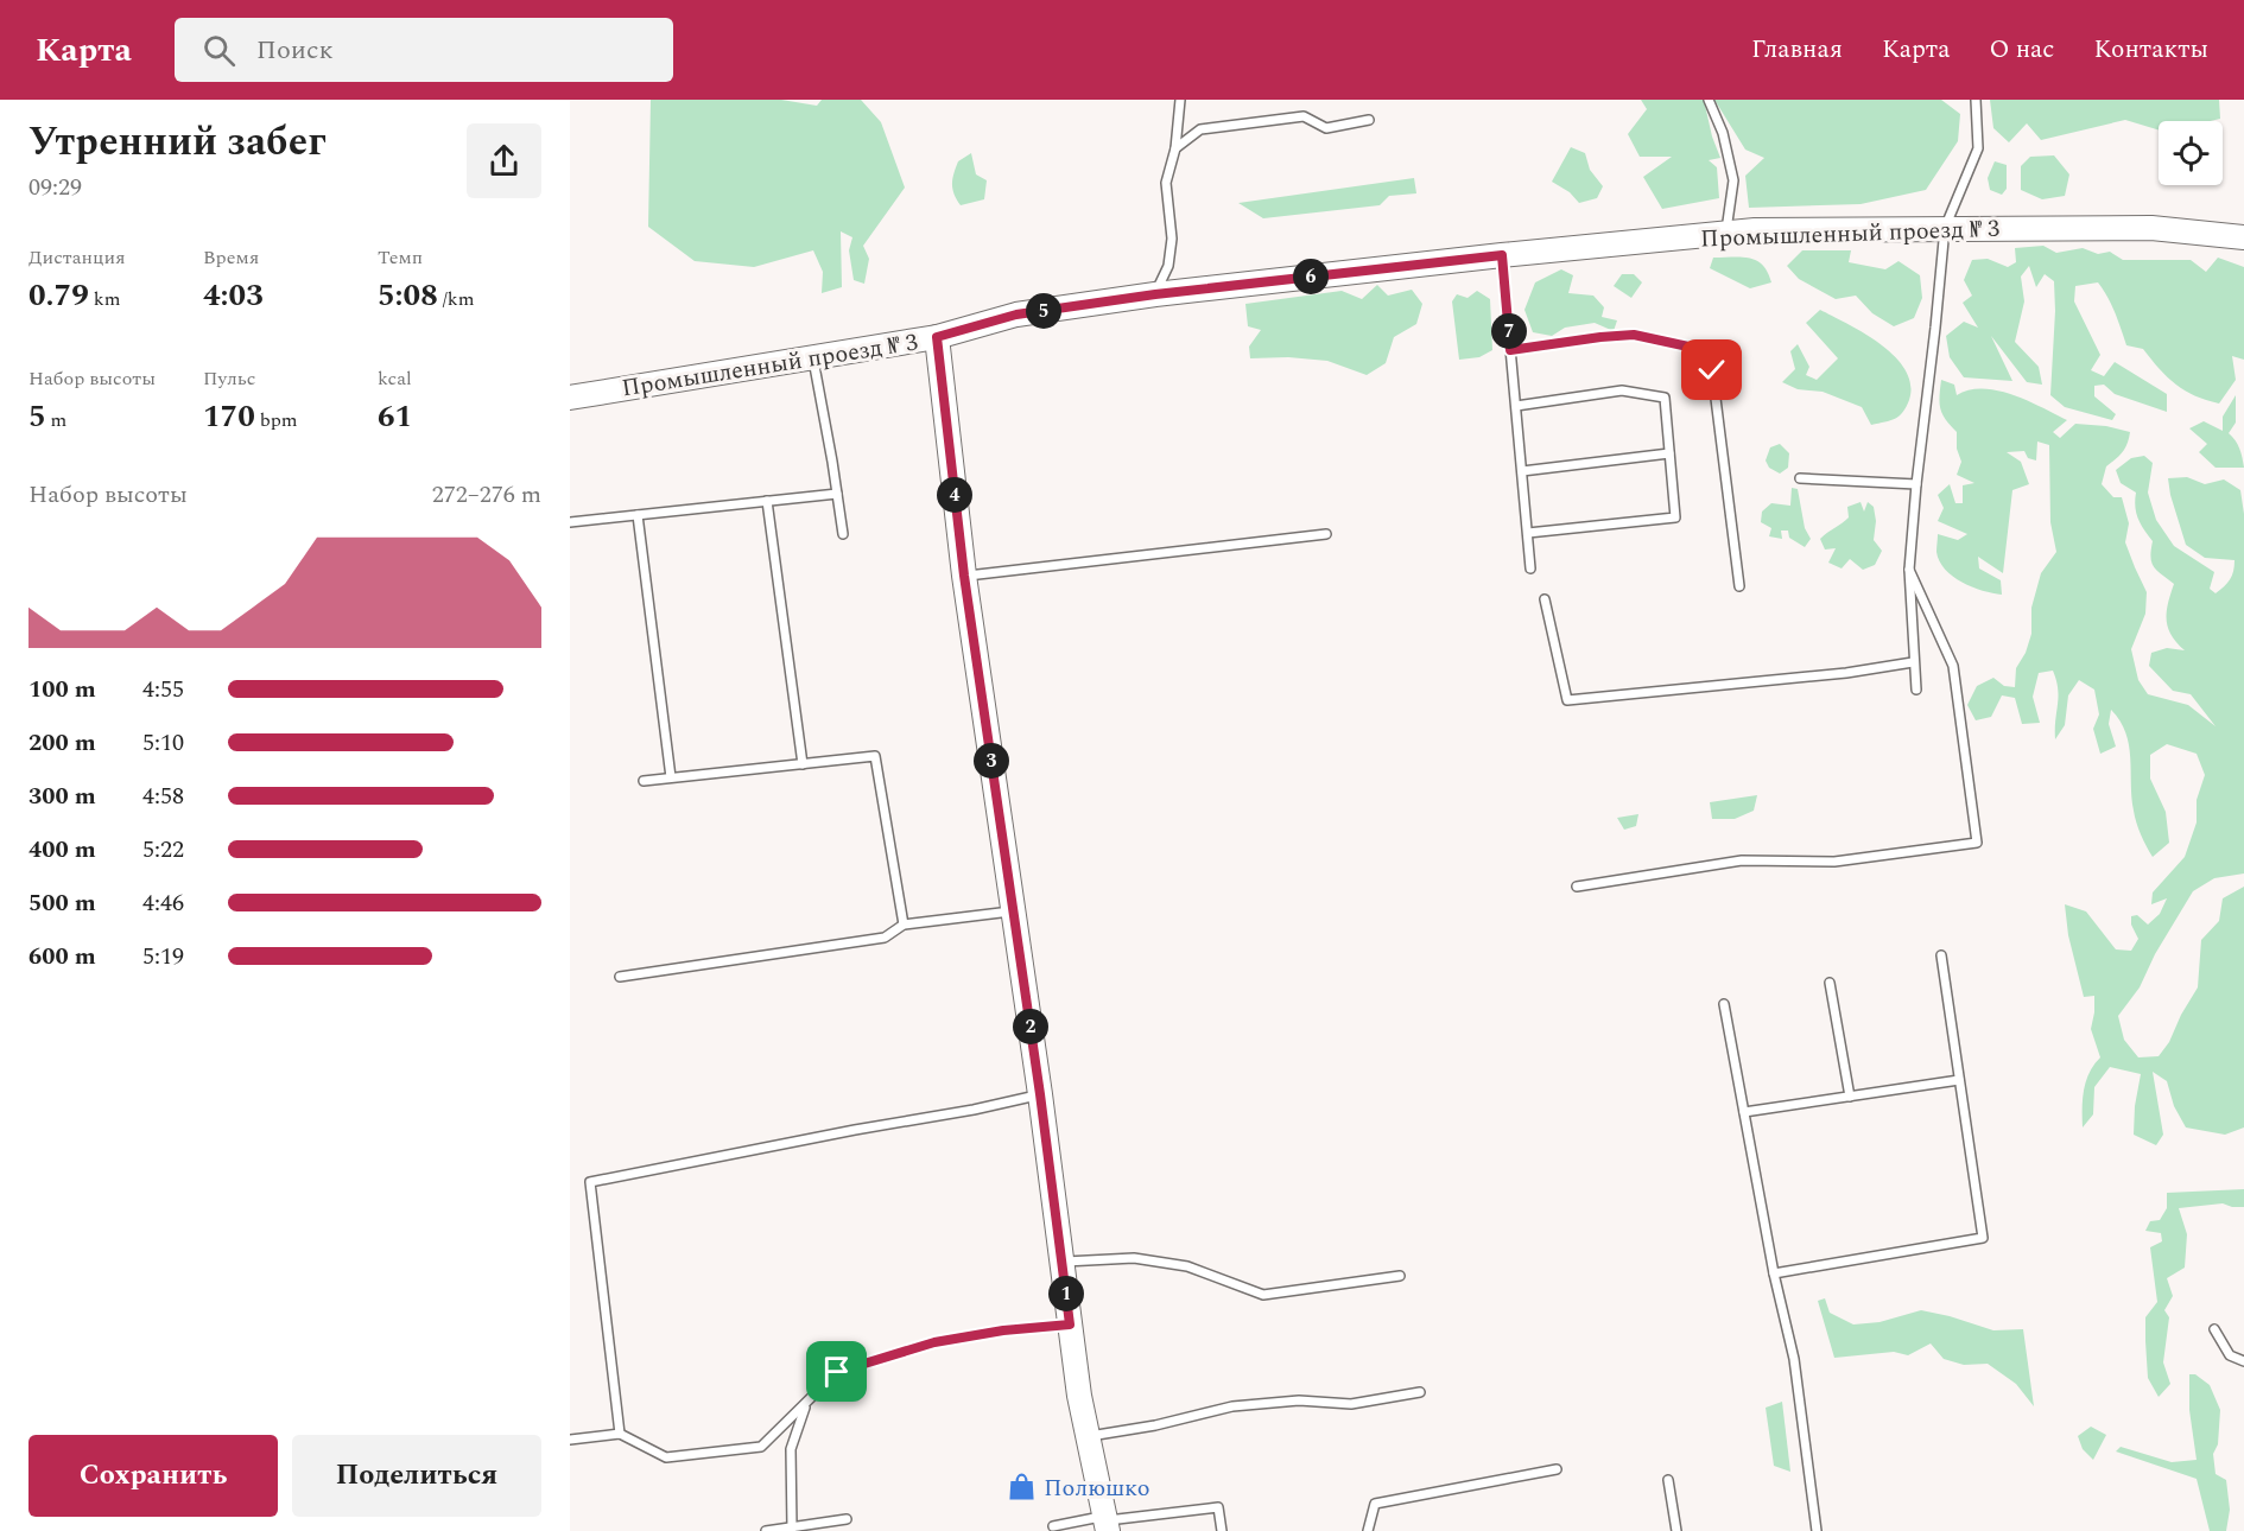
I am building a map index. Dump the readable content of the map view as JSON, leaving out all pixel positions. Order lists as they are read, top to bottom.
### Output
{
  "streets": {
    "street": ["Промышленный проезд № 3"]
  },
  "places": {
    "shop": ["Полюшко"]
  },
  "page": {
    "header": "Карта",
    "search": "Поиск",
    "nav": [
      "Главная",
      "Карта",
      "О нас",
      "Контакты"
    ],
    "heading": ["Утренний забег", "09:29"],
    "stats": [
      ["Дистанция", "0.79 km"],
      ["Время", "4:03"],
      ["Темп", "5:08 /km"],
      ["Набор высоты", "5 m"],
      ["Пульс", "170 bpm"],
      ["kcal", "61"]
    ],
    "pins": [
      "6",
      "5",
      "7",
      "4",
      "3",
      "2",
      "1"
    ],
    "chart": ["Набор высоты", "272–276 m"],
    "list": [
      {
        "name": "100 m",
        "note": "4:55"
      },
      {
        "name": "200 m",
        "note": "5:10"
      },
      {
        "name": "300 m",
        "note": "4:58"
      },
      {
        "name": "400 m",
        "note": "5:22"
      },
      {
        "name": "500 m",
        "note": "4:46"
      },
      {
        "name": "600 m",
        "note": "5:19"
      }
    ],
    "buttons": ["Сохранить", "Поделиться"]
  }
}
